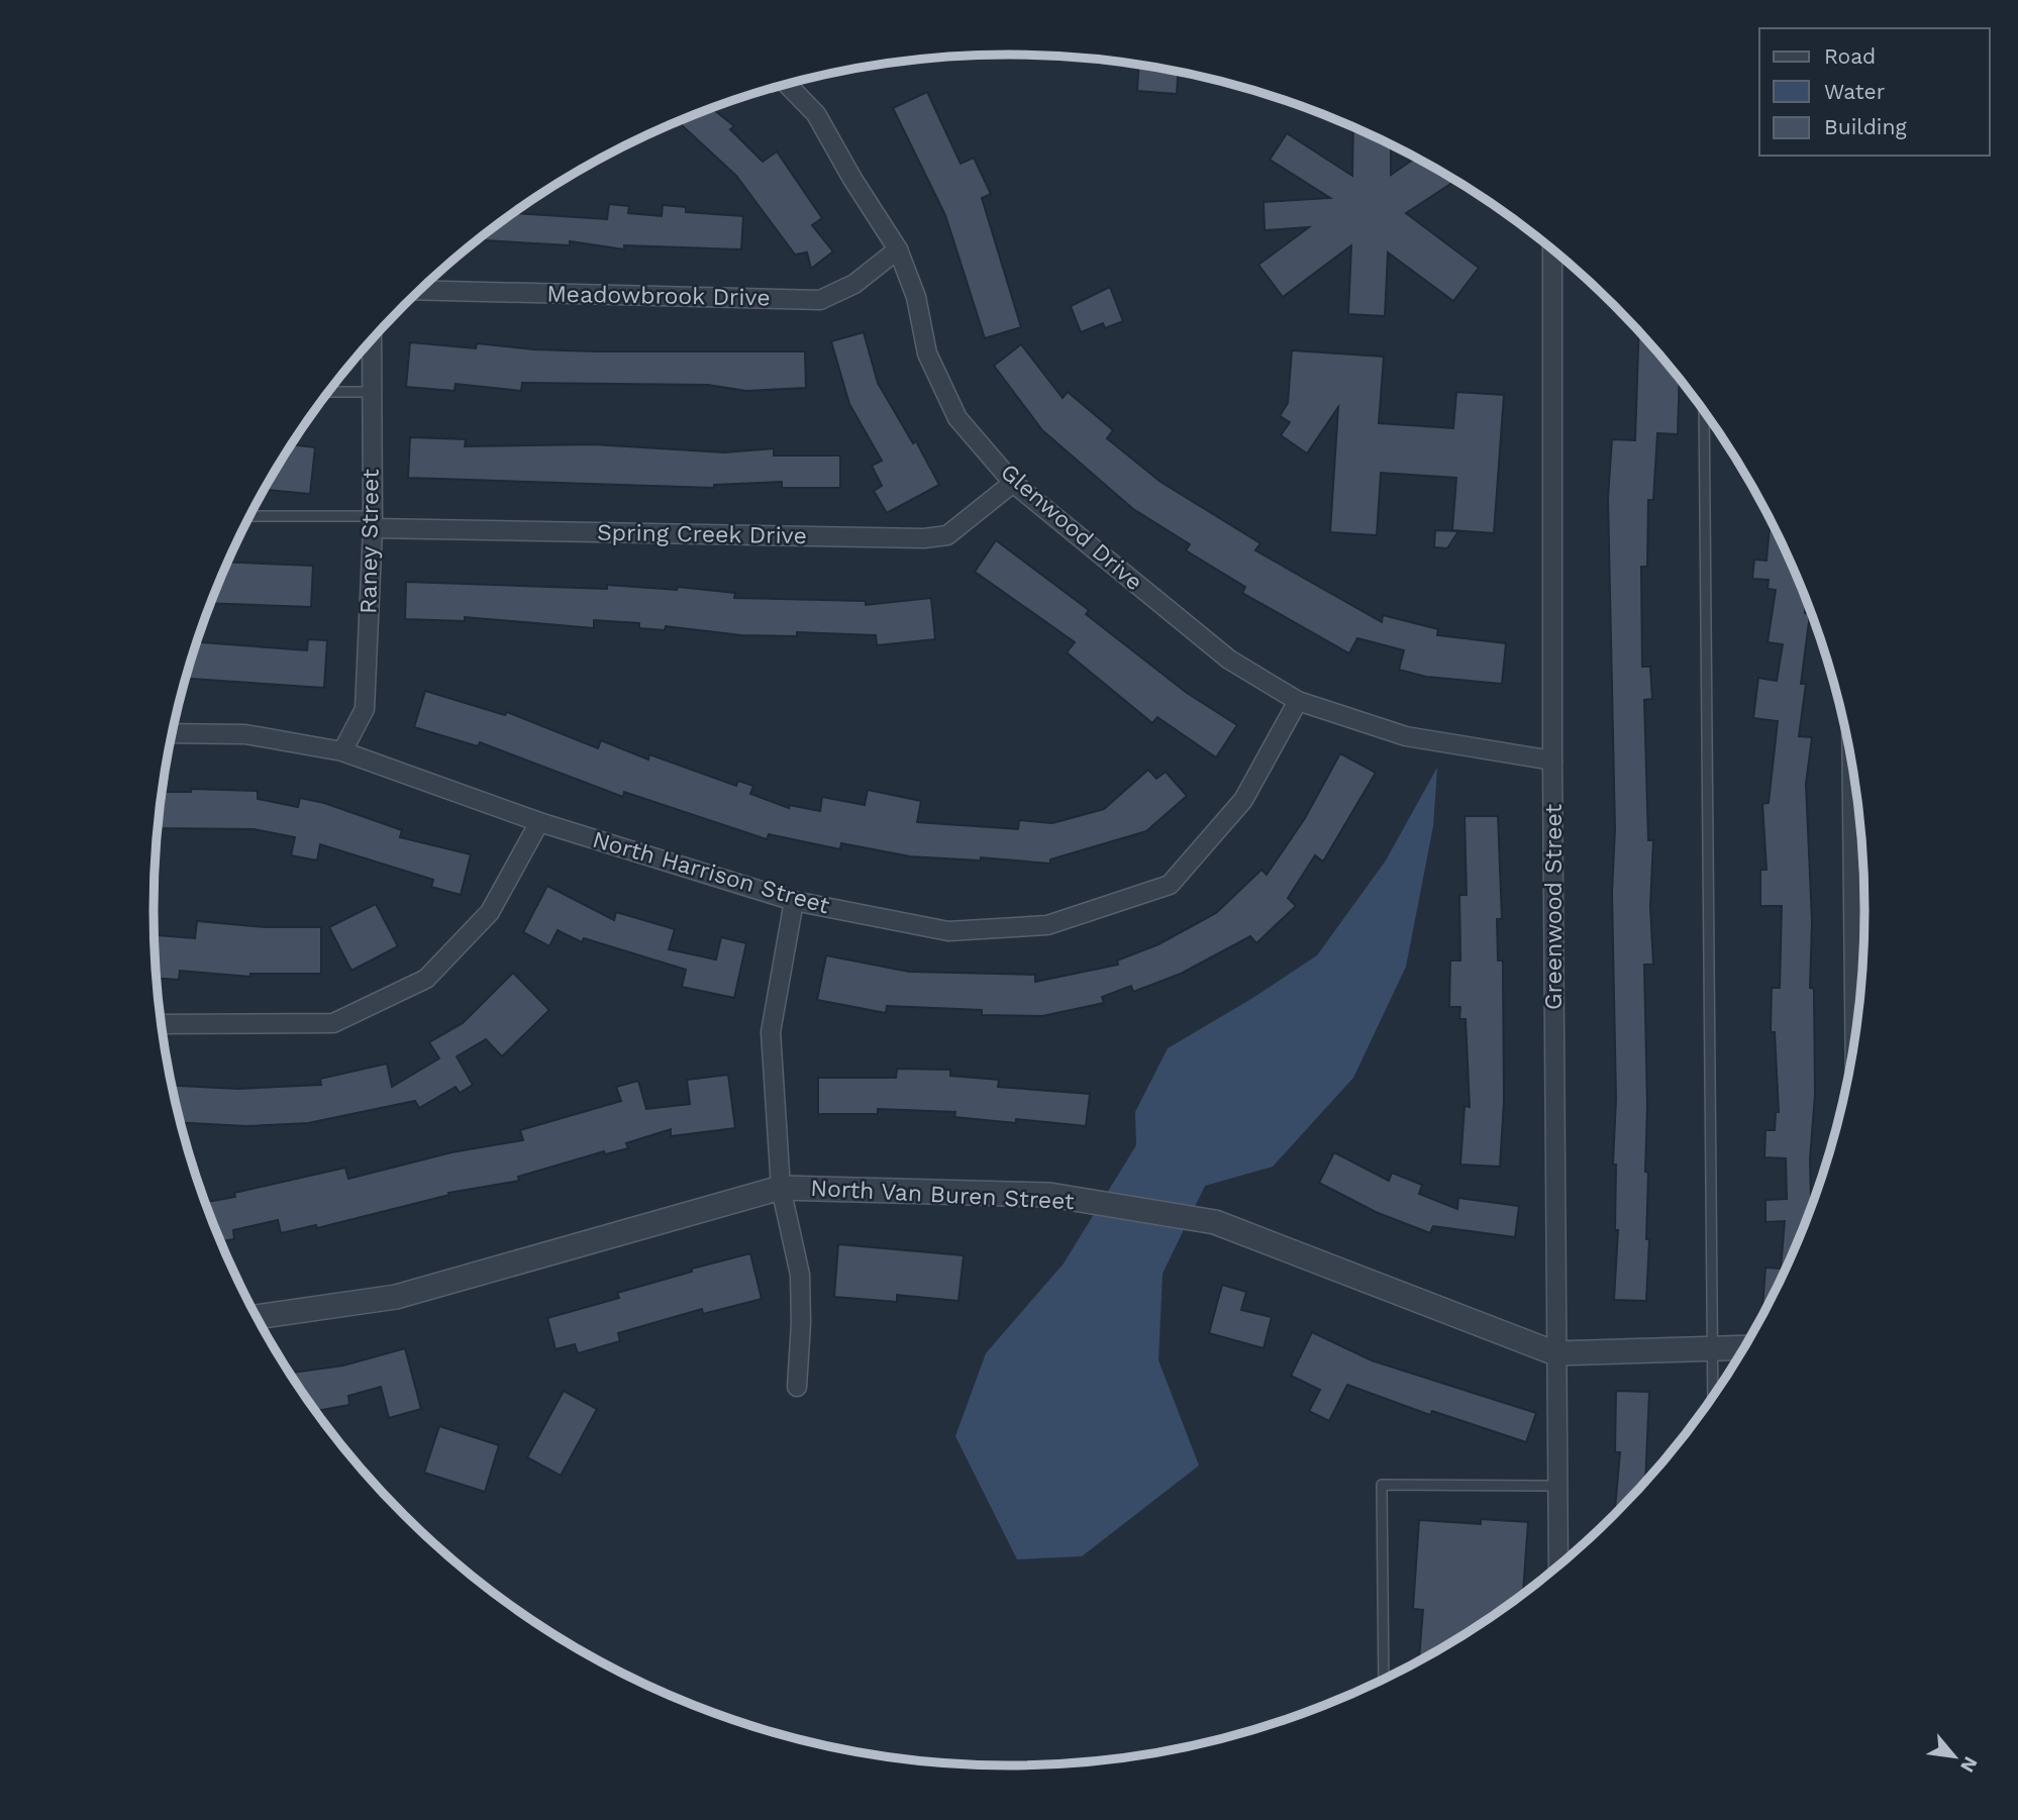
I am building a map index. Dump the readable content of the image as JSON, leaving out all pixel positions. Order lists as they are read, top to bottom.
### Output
{
  "streets": {
    "street": [
      "Meadowbrook Drive",
      "Glenwood Drive",
      "Spring Creek Drive",
      "Raney Street",
      "North Harrison Street",
      "Greenwood Street",
      "North Van Buren Street"
    ]
  },
  "crossings": [
    ["Meadowbrook Drive", "Glenwood Drive"],
    ["Glenwood Drive", "Spring Creek Drive"],
    ["Glenwood Drive", "North Harrison Street"],
    ["Glenwood Drive", "Greenwood Street"],
    ["Spring Creek Drive", "Raney Street"],
    ["Raney Street", "North Harrison Street"],
    ["Greenwood Street", "North Van Buren Street"]
  ],
  "legend": ["Road", "Water", "Building"],
  "north": "bottom right"
}
